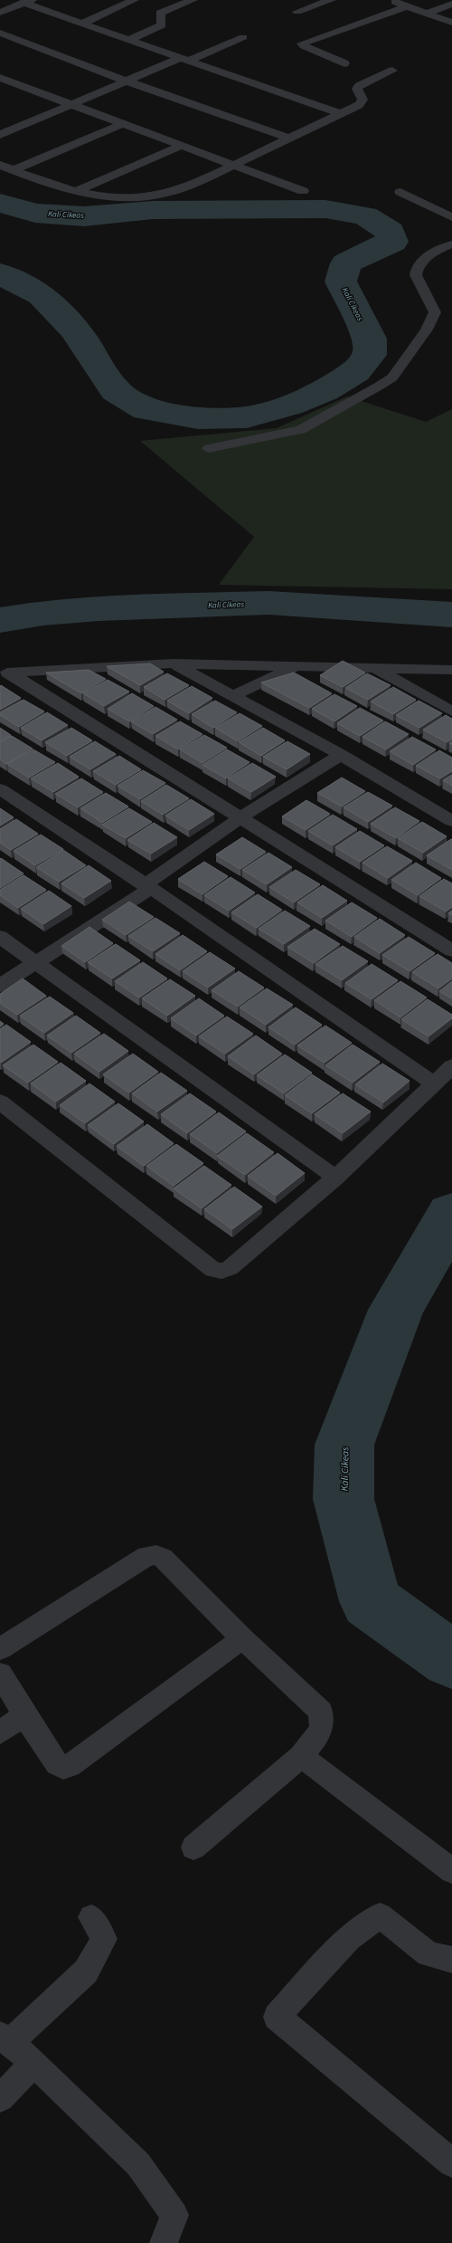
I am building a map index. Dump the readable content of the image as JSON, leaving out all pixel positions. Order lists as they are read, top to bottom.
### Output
{
  "water": ["Kali Cikeas"]
}
